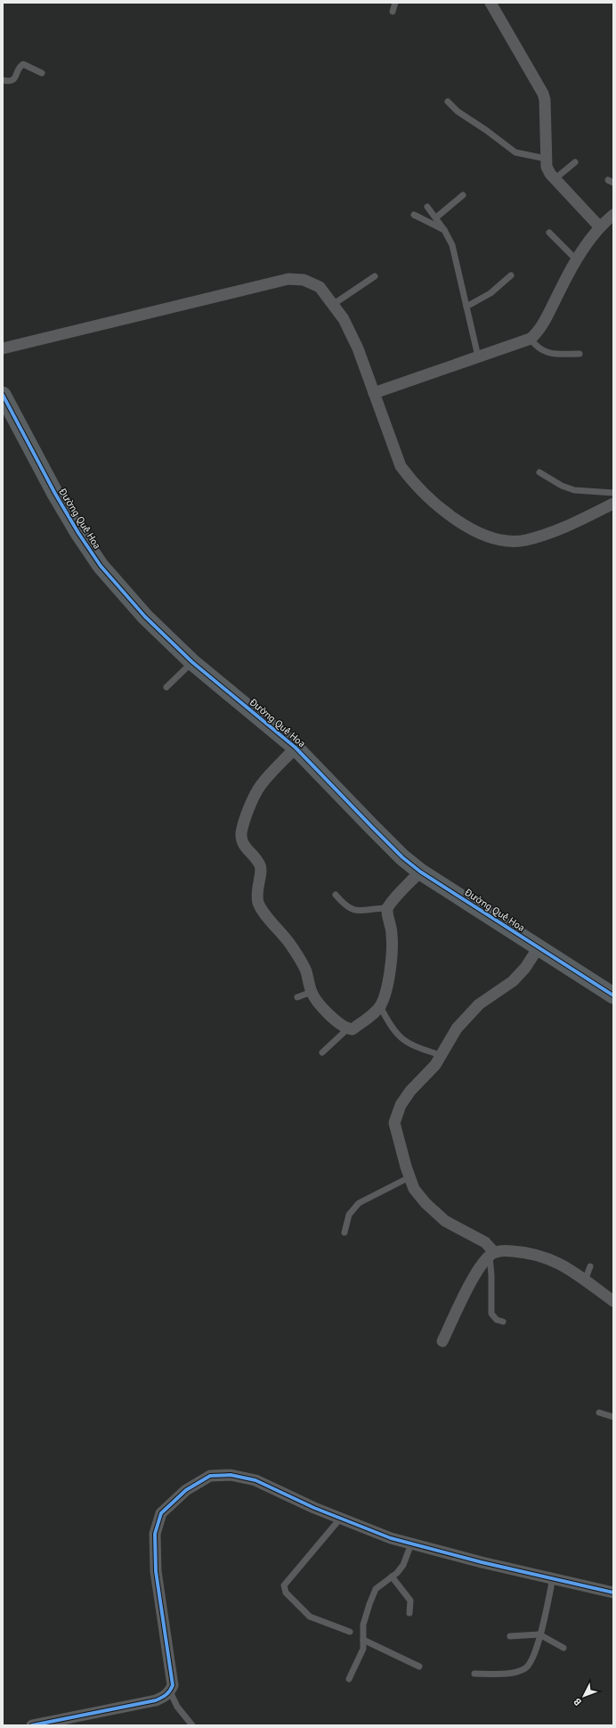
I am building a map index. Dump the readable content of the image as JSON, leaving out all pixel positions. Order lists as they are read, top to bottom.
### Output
{
  "streets": {
    "street": ["Đường Quế Hoa"]
  },
  "north": "bottom left"
}
